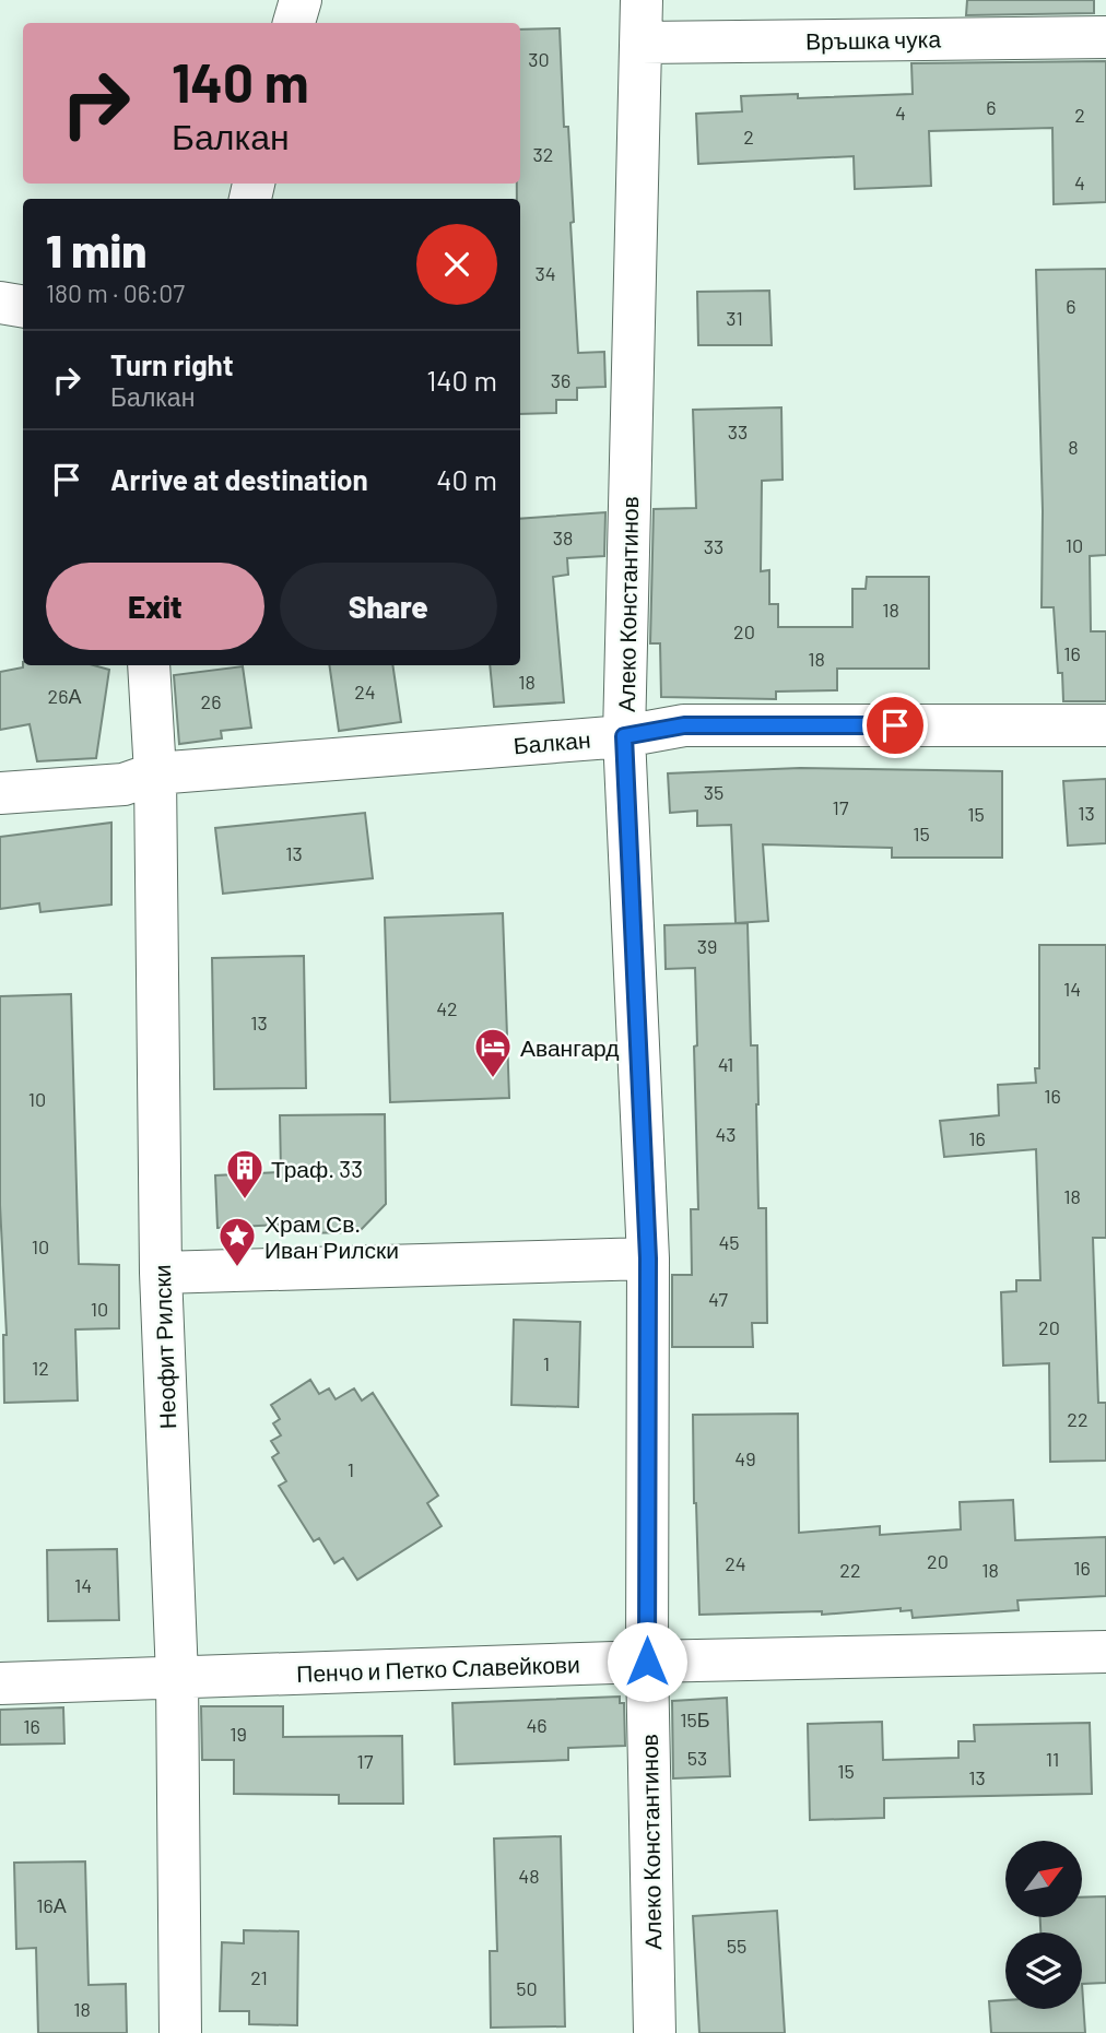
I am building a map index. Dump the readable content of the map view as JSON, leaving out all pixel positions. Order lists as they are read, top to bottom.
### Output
{
  "streets": {
    "street": [
      "Връшка чука",
      "Алеко Константинов",
      "Балкан",
      "Неофит Рилски",
      "Пенчо и Петко Славейкови"
    ]
  },
  "crossings": [
    ["Връшка чука", "Алеко Константинов"],
    ["Алеко Константинов", "Балкан"],
    ["Алеко Константинов", "Пенчо и Петко Славейкови"],
    ["Балкан", "Неофит Рилски"],
    ["Неофит Рилски", "Пенчо и Петко Славейкови"]
  ],
  "places": {
    "hotel": ["Авангард"],
    "building": ["Траф. 33"],
    "place": ["Храм Св. Иван Рилски"]
  },
  "house_numbers": [
    "30",
    "6",
    "4",
    "2",
    "2",
    "32",
    "4",
    "34",
    "6",
    "31",
    "36",
    "33",
    "8",
    "38",
    "10",
    "33",
    "18",
    "20",
    "16",
    "18",
    "18",
    "24",
    "26А",
    "26",
    "35",
    "17",
    "13",
    "15",
    "15",
    "13",
    "39",
    "14",
    "42",
    "13",
    "41",
    "16",
    "10",
    "43",
    "16",
    "18",
    "45",
    "10",
    "47",
    "10",
    "20",
    "1",
    "12",
    "22",
    "49",
    "1",
    "20",
    "24",
    "16",
    "22",
    "18",
    "14",
    "15Б",
    "46",
    "16",
    "19",
    "53",
    "11",
    "17",
    "15",
    "13",
    "48",
    "16А",
    "55",
    "21",
    "50",
    "18"
  ],
  "north": "top right",
  "page": {
    "turn": ["140 m", "Балкан"],
    "heading": ["1 min", "180 m · 06:07"],
    "list": [
      {
        "name": "Turn right",
        "note": "Балкан",
        "value": "140 m"
      },
      {
        "name": "Arrive at destination",
        "value": "40 m"
      }
    ],
    "buttons": ["Exit", "Share"]
  }
}
